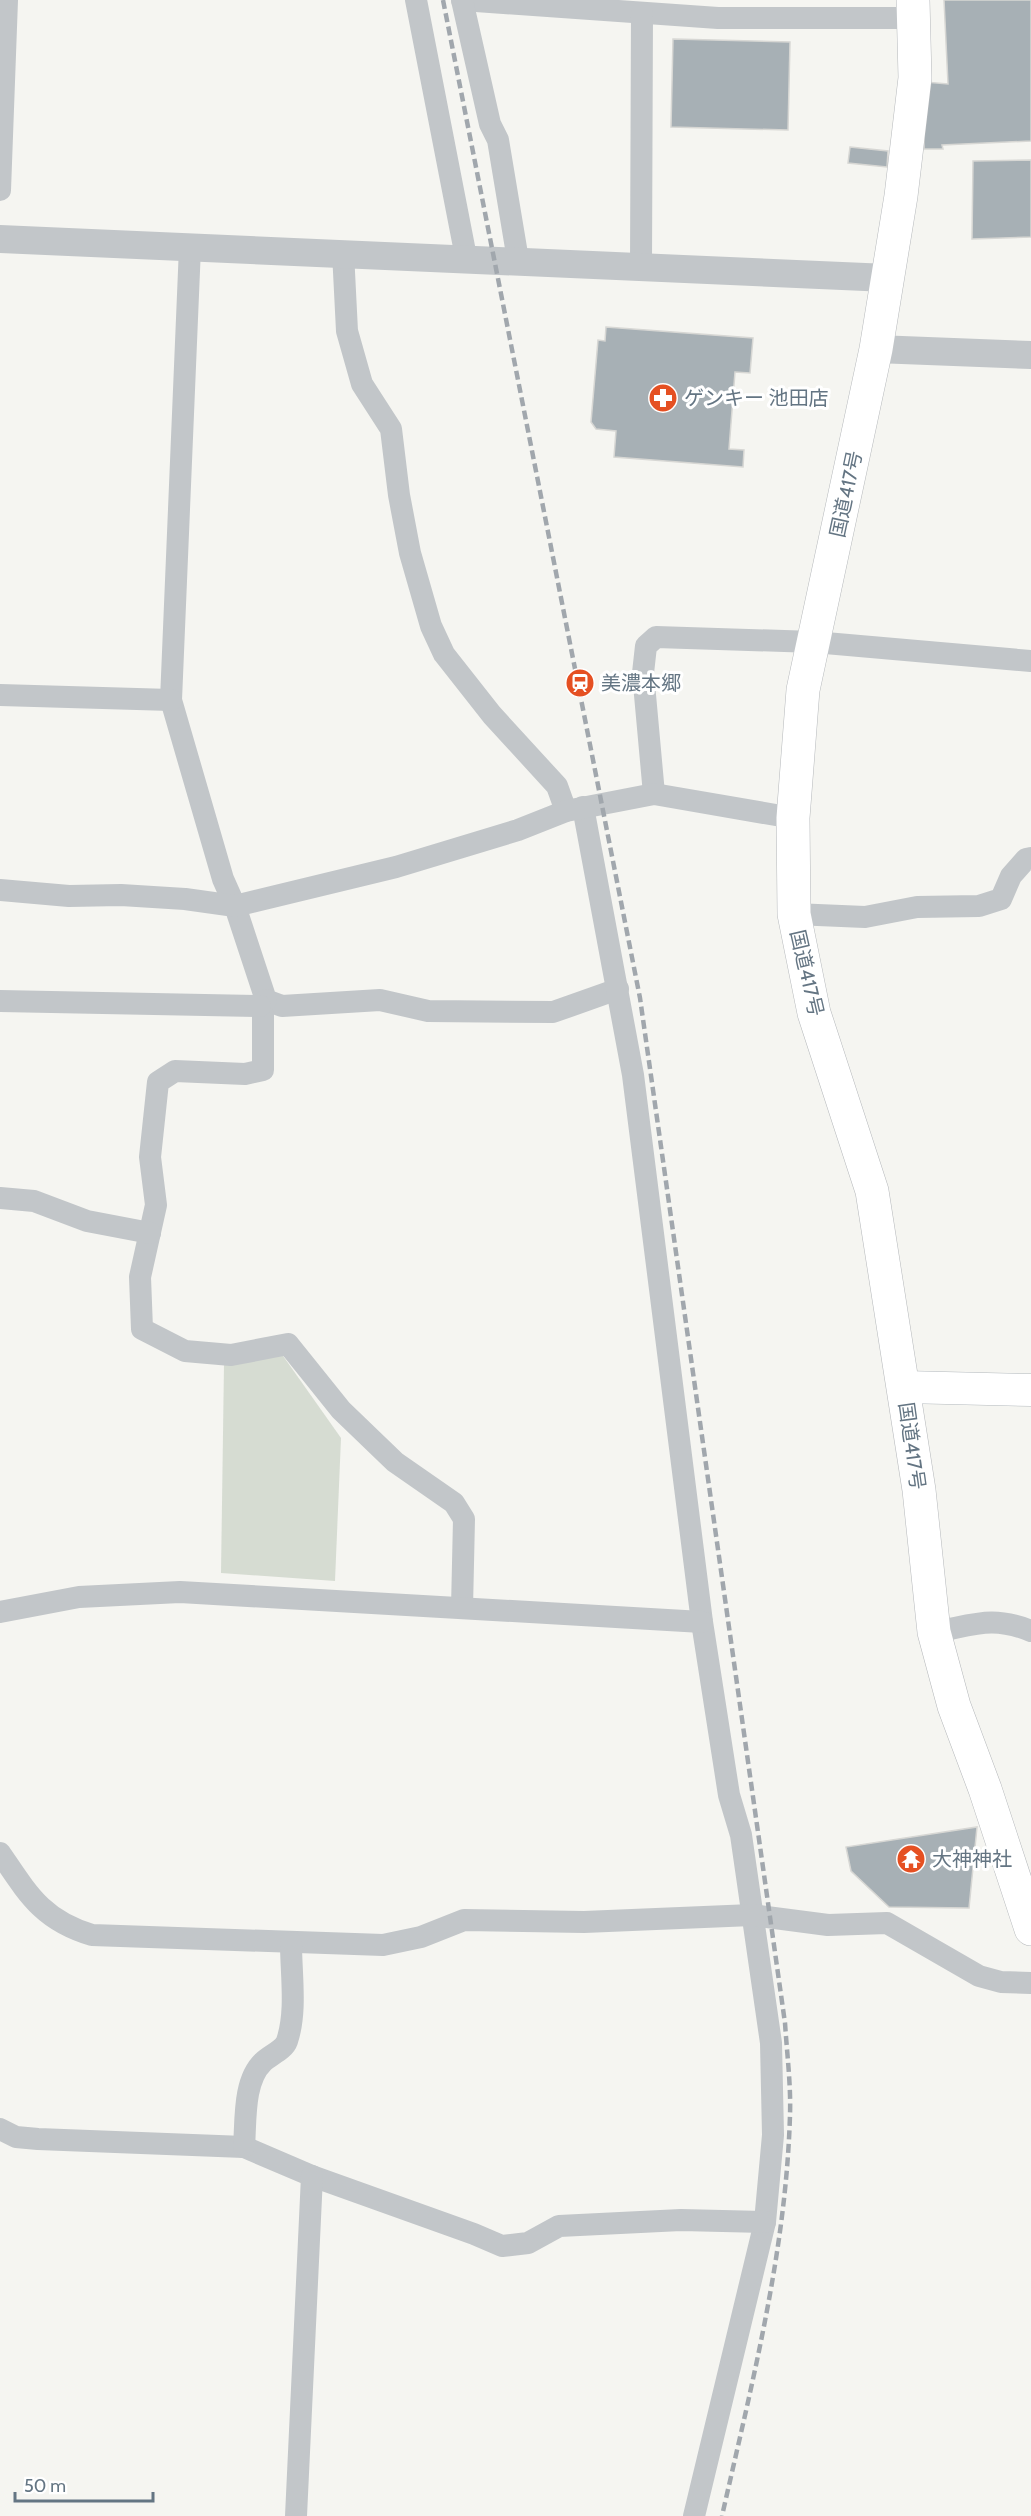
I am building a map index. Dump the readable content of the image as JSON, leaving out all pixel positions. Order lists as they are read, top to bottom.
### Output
{
  "streets": {
    "highway": ["国道417号"]
  },
  "places": {
    "pharmacy": ["ゲンキー 池田店"],
    "station": ["美濃本郷"],
    "temple": ["大神神社"]
  },
  "scale_bar": "50 m"
}
